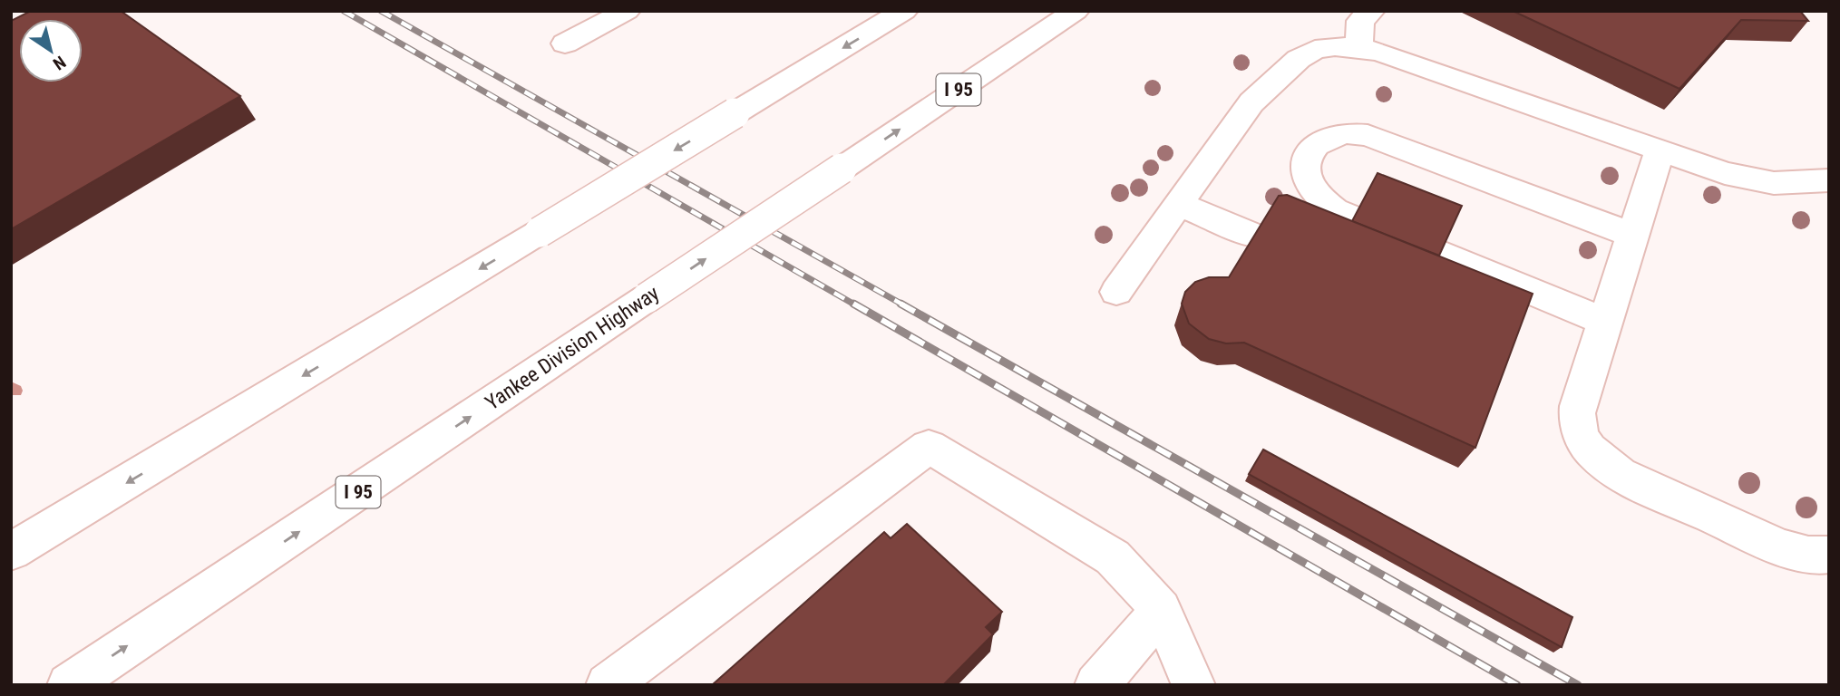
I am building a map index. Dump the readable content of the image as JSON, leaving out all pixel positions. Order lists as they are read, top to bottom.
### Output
{
  "streets": {
    "main road": ["I 95", "Yankee Division Highway"]
  },
  "north": "bottom right"
}
